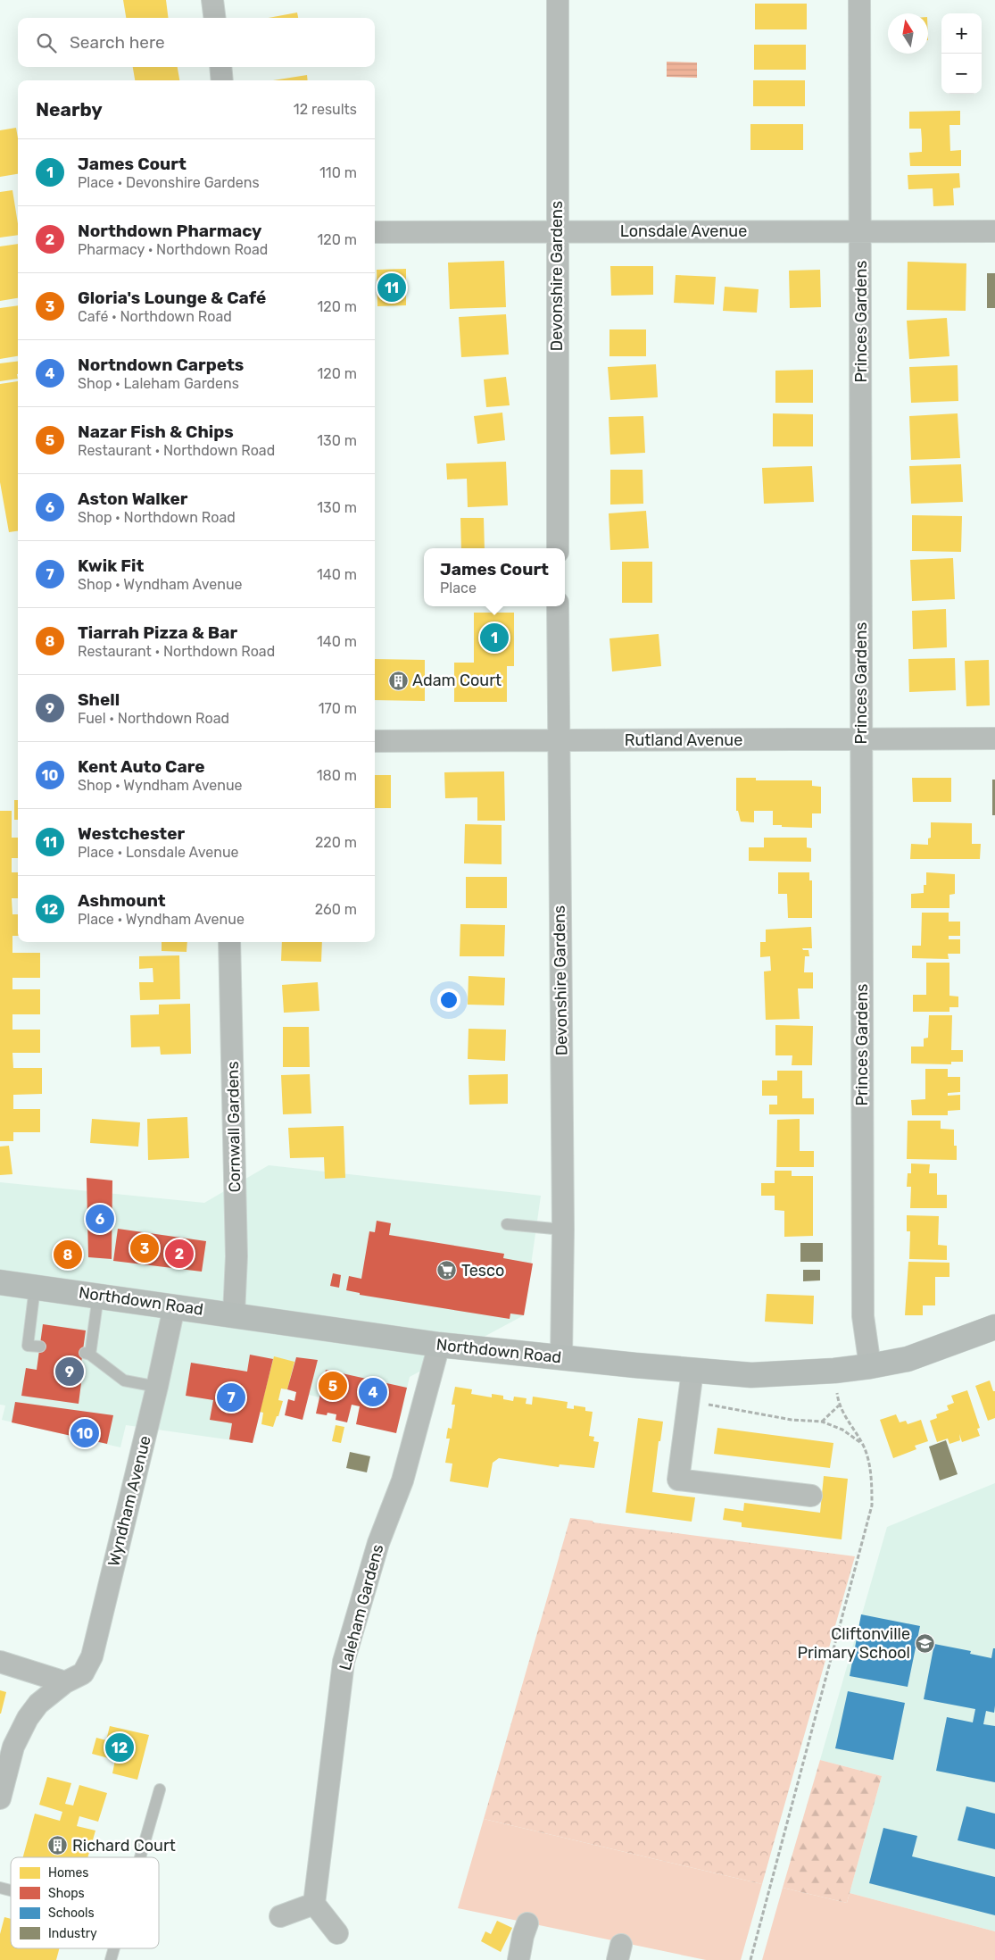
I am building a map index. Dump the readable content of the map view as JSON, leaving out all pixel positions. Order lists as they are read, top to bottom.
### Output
{
  "streets": {
    "main road": ["Northdown Road"],
    "street": [
      "Lonsdale Avenue",
      "Devonshire Gardens",
      "Princes Gardens",
      "Rutland Avenue",
      "Cornwall Gardens",
      "Wyndham Avenue",
      "Laleham Gardens"
    ]
  },
  "crossings": [
    ["Lonsdale Avenue", "Devonshire Gardens"],
    ["Lonsdale Avenue", "Princes Gardens"],
    ["Devonshire Gardens", "Rutland Avenue"],
    ["Devonshire Gardens", "Northdown Road"],
    ["Princes Gardens", "Rutland Avenue"],
    ["Princes Gardens", "Northdown Road"],
    ["Cornwall Gardens", "Northdown Road"],
    ["Northdown Road", "Wyndham Avenue"],
    ["Northdown Road", "Laleham Gardens"]
  ],
  "places": {
    "building": ["Adam Court", "Richard Court"],
    "supermarket": ["Tesco"],
    "school or university": ["Cliftonville Primary School"]
  },
  "legend": [
    "Homes",
    "Shops",
    "Schools",
    "Industry"
  ],
  "north": "top",
  "page": {
    "map_buttons": ["+", "−"],
    "search": "Search here",
    "heading": ["Nearby", "12 results"],
    "list": [
      {
        "mark": "1",
        "name": "James Court",
        "note": "Place · Devonshire Gardens",
        "value": "110 m"
      },
      {
        "mark": "2",
        "name": "Northdown Pharmacy",
        "note": "Pharmacy · Northdown Road",
        "value": "120 m"
      },
      {
        "mark": "3",
        "name": "Gloria's Lounge & Café",
        "note": "Café · Northdown Road",
        "value": "120 m"
      },
      {
        "mark": "4",
        "name": "Nortndown Carpets",
        "note": "Shop · Laleham Gardens",
        "value": "120 m"
      },
      {
        "mark": "5",
        "name": "Nazar Fish & Chips",
        "note": "Restaurant · Northdown Road",
        "value": "130 m"
      },
      {
        "mark": "6",
        "name": "Aston Walker",
        "note": "Shop · Northdown Road",
        "value": "130 m"
      },
      {
        "mark": "7",
        "name": "Kwik Fit",
        "note": "Shop · Wyndham Avenue",
        "value": "140 m"
      },
      {
        "mark": "8",
        "name": "Tiarrah Pizza & Bar",
        "note": "Restaurant · Northdown Road",
        "value": "140 m"
      },
      {
        "mark": "9",
        "name": "Shell",
        "note": "Fuel · Northdown Road",
        "value": "170 m"
      },
      {
        "mark": "10",
        "name": "Kent Auto Care",
        "note": "Shop · Wyndham Avenue",
        "value": "180 m"
      },
      {
        "mark": "11",
        "name": "Westchester",
        "note": "Place · Lonsdale Avenue",
        "value": "220 m"
      },
      {
        "mark": "12",
        "name": "Ashmount",
        "note": "Place · Wyndham Avenue",
        "value": "260 m"
      }
    ],
    "pins": [
      "11",
      "1",
      "6",
      "3",
      "2",
      "8",
      "9",
      "5",
      "4",
      "7",
      "10",
      "12"
    ],
    "popup": ["James Court", "Place"]
  }
}
